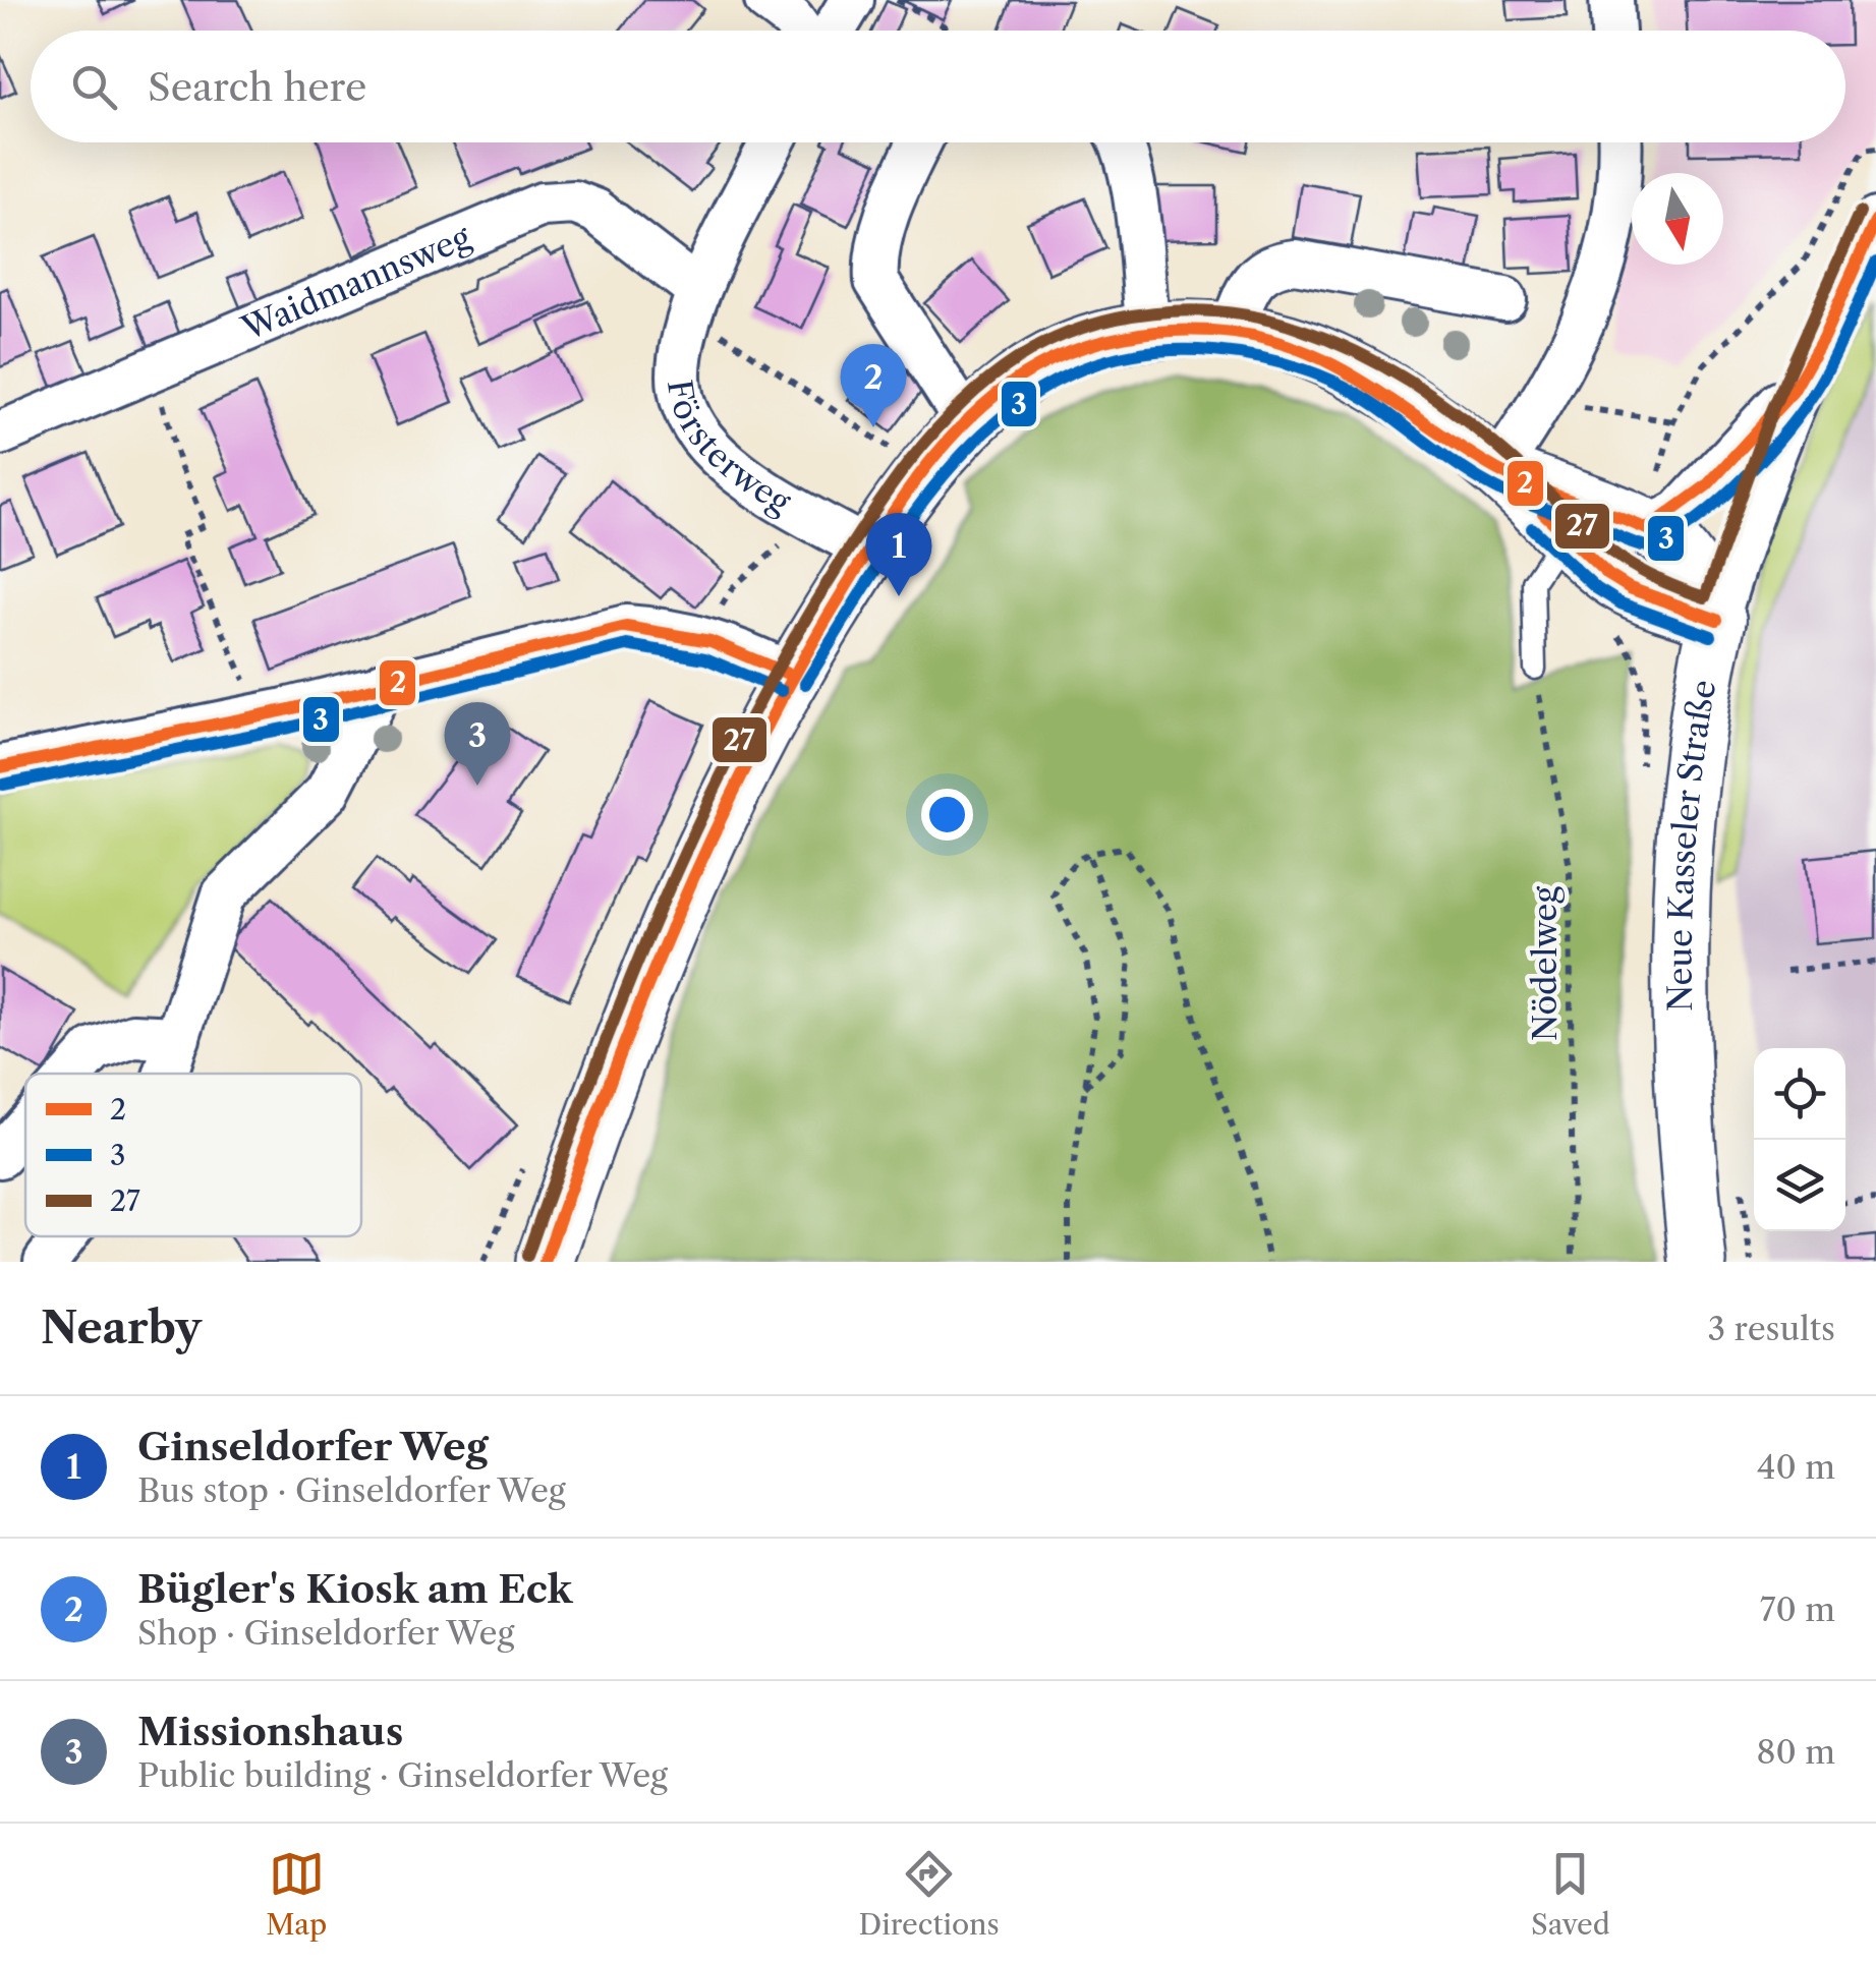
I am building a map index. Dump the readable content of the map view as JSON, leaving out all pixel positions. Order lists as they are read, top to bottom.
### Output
{
  "streets": {
    "main road": ["Neue Kasseler Straße"],
    "street": ["Waidmannsweg", "Försterweg"],
    "path": ["Nödelweg"]
  },
  "crossings": [
    ["Waidmannsweg", "Försterweg"]
  ],
  "lines": ["transit line 27", "transit line 2", "transit line 3"],
  "legend": ["2", "3", "27"],
  "north": "bottom",
  "page": {
    "search": "Search here",
    "pins": ["2", "1", "3"],
    "heading": ["Nearby", "3 results"],
    "list": [
      {
        "mark": "1",
        "name": "Ginseldorfer Weg",
        "note": "Bus stop · Ginseldorfer Weg",
        "value": "40 m"
      },
      {
        "mark": "2",
        "name": "Bügler's Kiosk am Eck",
        "note": "Shop · Ginseldorfer Weg",
        "value": "70 m"
      },
      {
        "mark": "3",
        "name": "Missionshaus",
        "note": "Public building · Ginseldorfer Weg",
        "value": "80 m"
      }
    ],
    "nav": ["Map", "Directions", "Saved"]
  }
}
